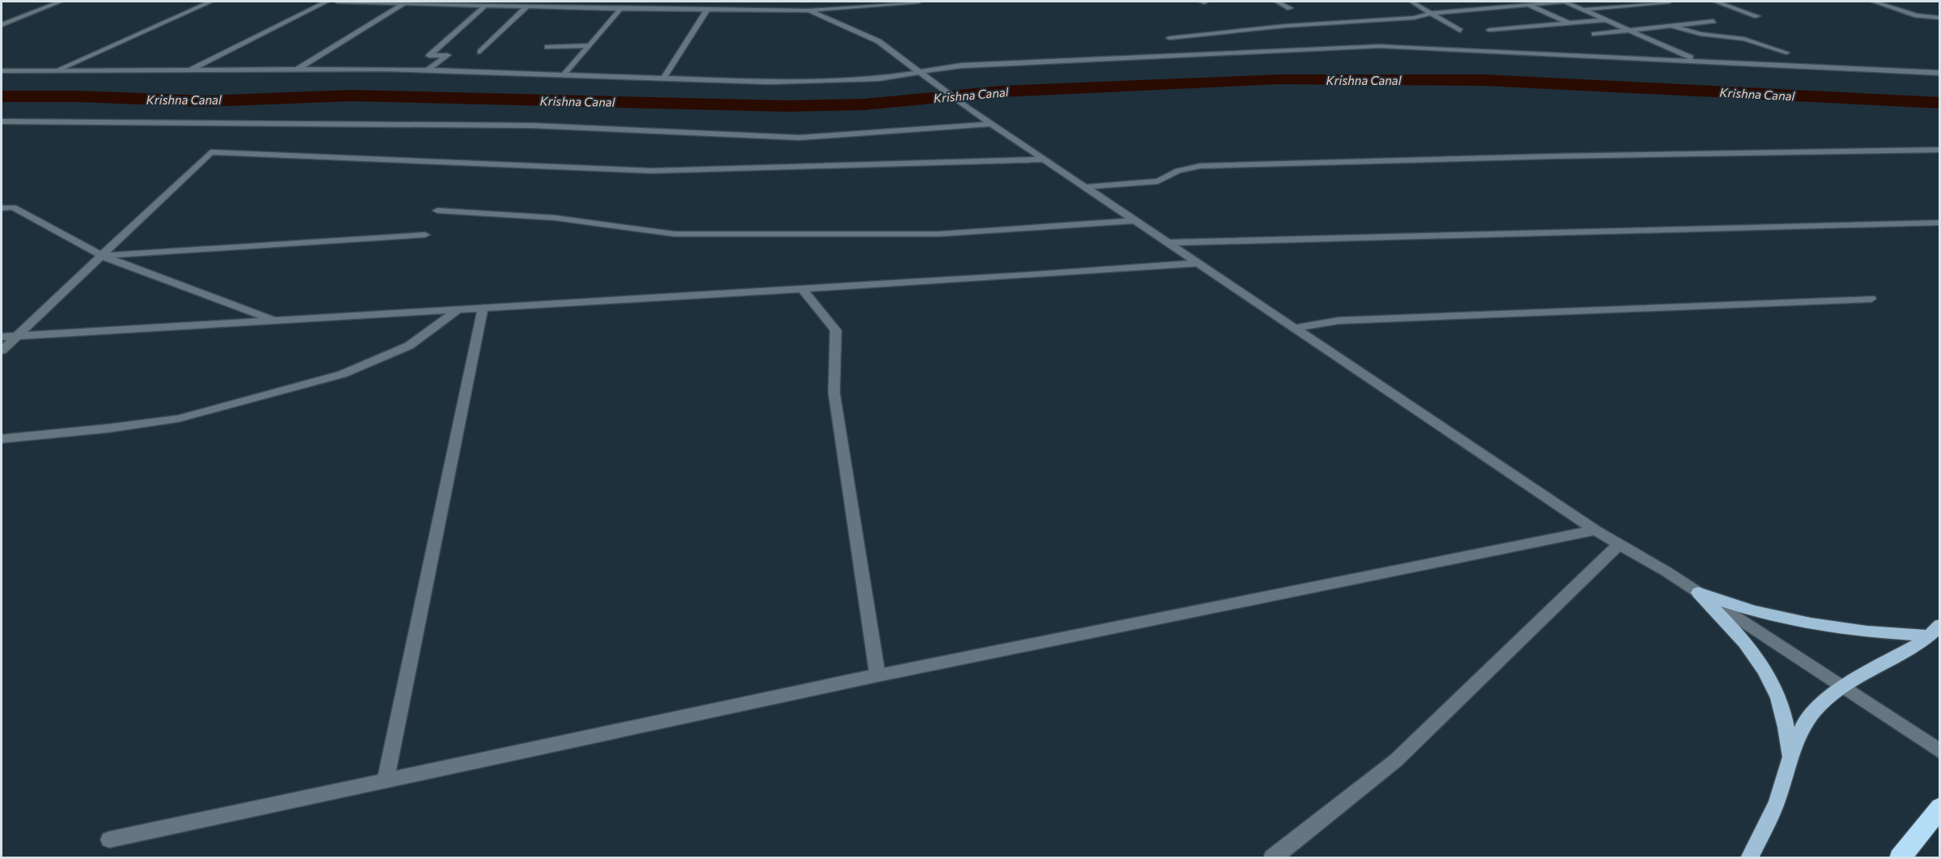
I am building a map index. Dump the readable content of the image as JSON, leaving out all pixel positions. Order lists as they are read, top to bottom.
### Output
{
  "water": ["Krishna Canal"]
}
